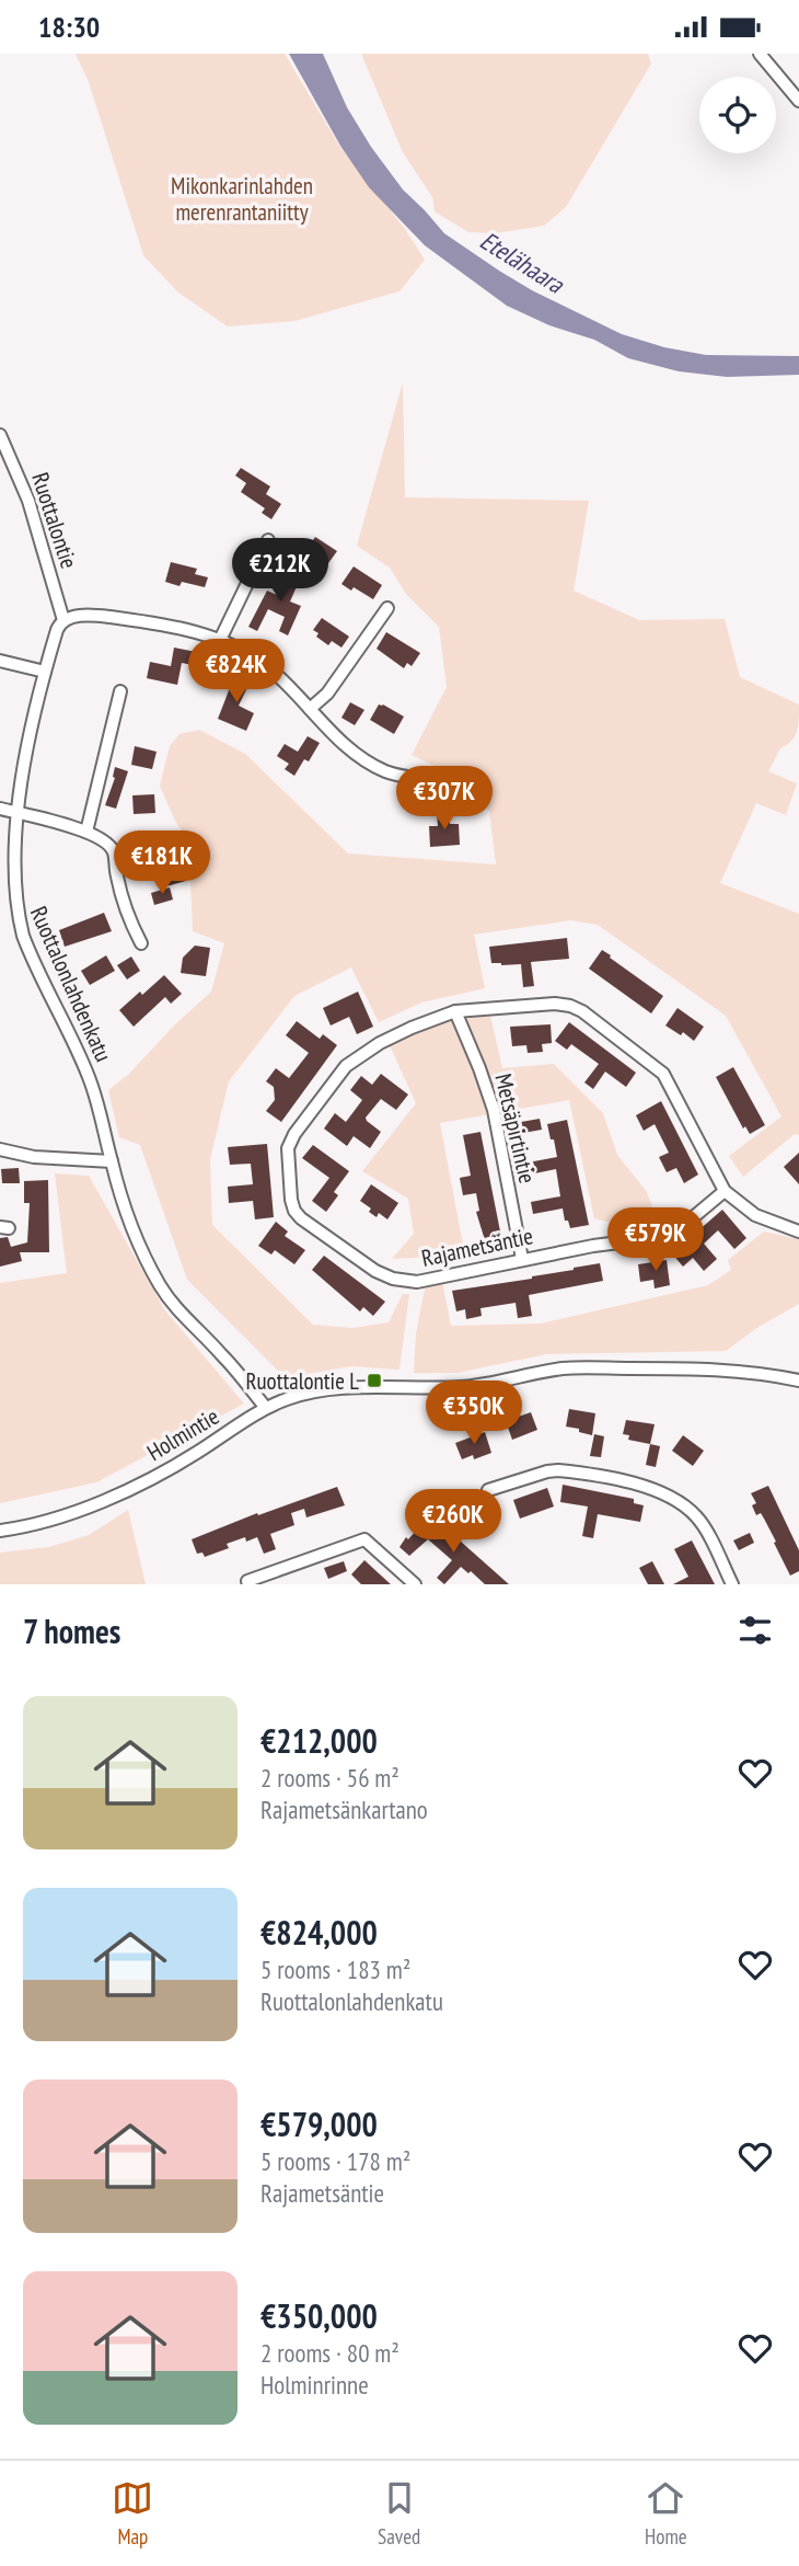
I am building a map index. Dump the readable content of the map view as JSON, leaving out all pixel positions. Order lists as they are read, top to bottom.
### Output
{
  "streets": {
    "street": [
      "Ruottalontie",
      "Ruottalonlahdenkatu",
      "Metsäpirtintie",
      "Rajametsäntie",
      "Holmintie"
    ]
  },
  "crossings": [
    ["Ruottalontie", "Ruottalonlahdenkatu"],
    ["Ruottalonlahdenkatu", "Holmintie"],
    ["Metsäpirtintie", "Rajametsäntie"]
  ],
  "water": ["Etelähaara"],
  "parks": ["Mikonkarinlahden merenrantaniitty"],
  "places": {
    "transit": ["Ruottalontie L"]
  },
  "page": {
    "status": "18:30",
    "price": [
      "€212K",
      "€824K",
      "€307K",
      "€181K",
      "€579K",
      "€350K",
      "€260K"
    ],
    "heading": "7 homes",
    "list": [
      {
        "name": "€212,000",
        "note": "2 rooms · 56 m² · Rajametsänkartano"
      },
      {
        "name": "€824,000",
        "note": "5 rooms · 183 m² · Ruottalonlahdenkatu"
      },
      {
        "name": "€579,000",
        "note": "5 rooms · 178 m² · Rajametsäntie"
      },
      {
        "name": "€350,000",
        "note": "2 rooms · 80 m² · Holminrinne"
      }
    ],
    "tabs": ["Map", "Saved", "Home"]
  }
}
